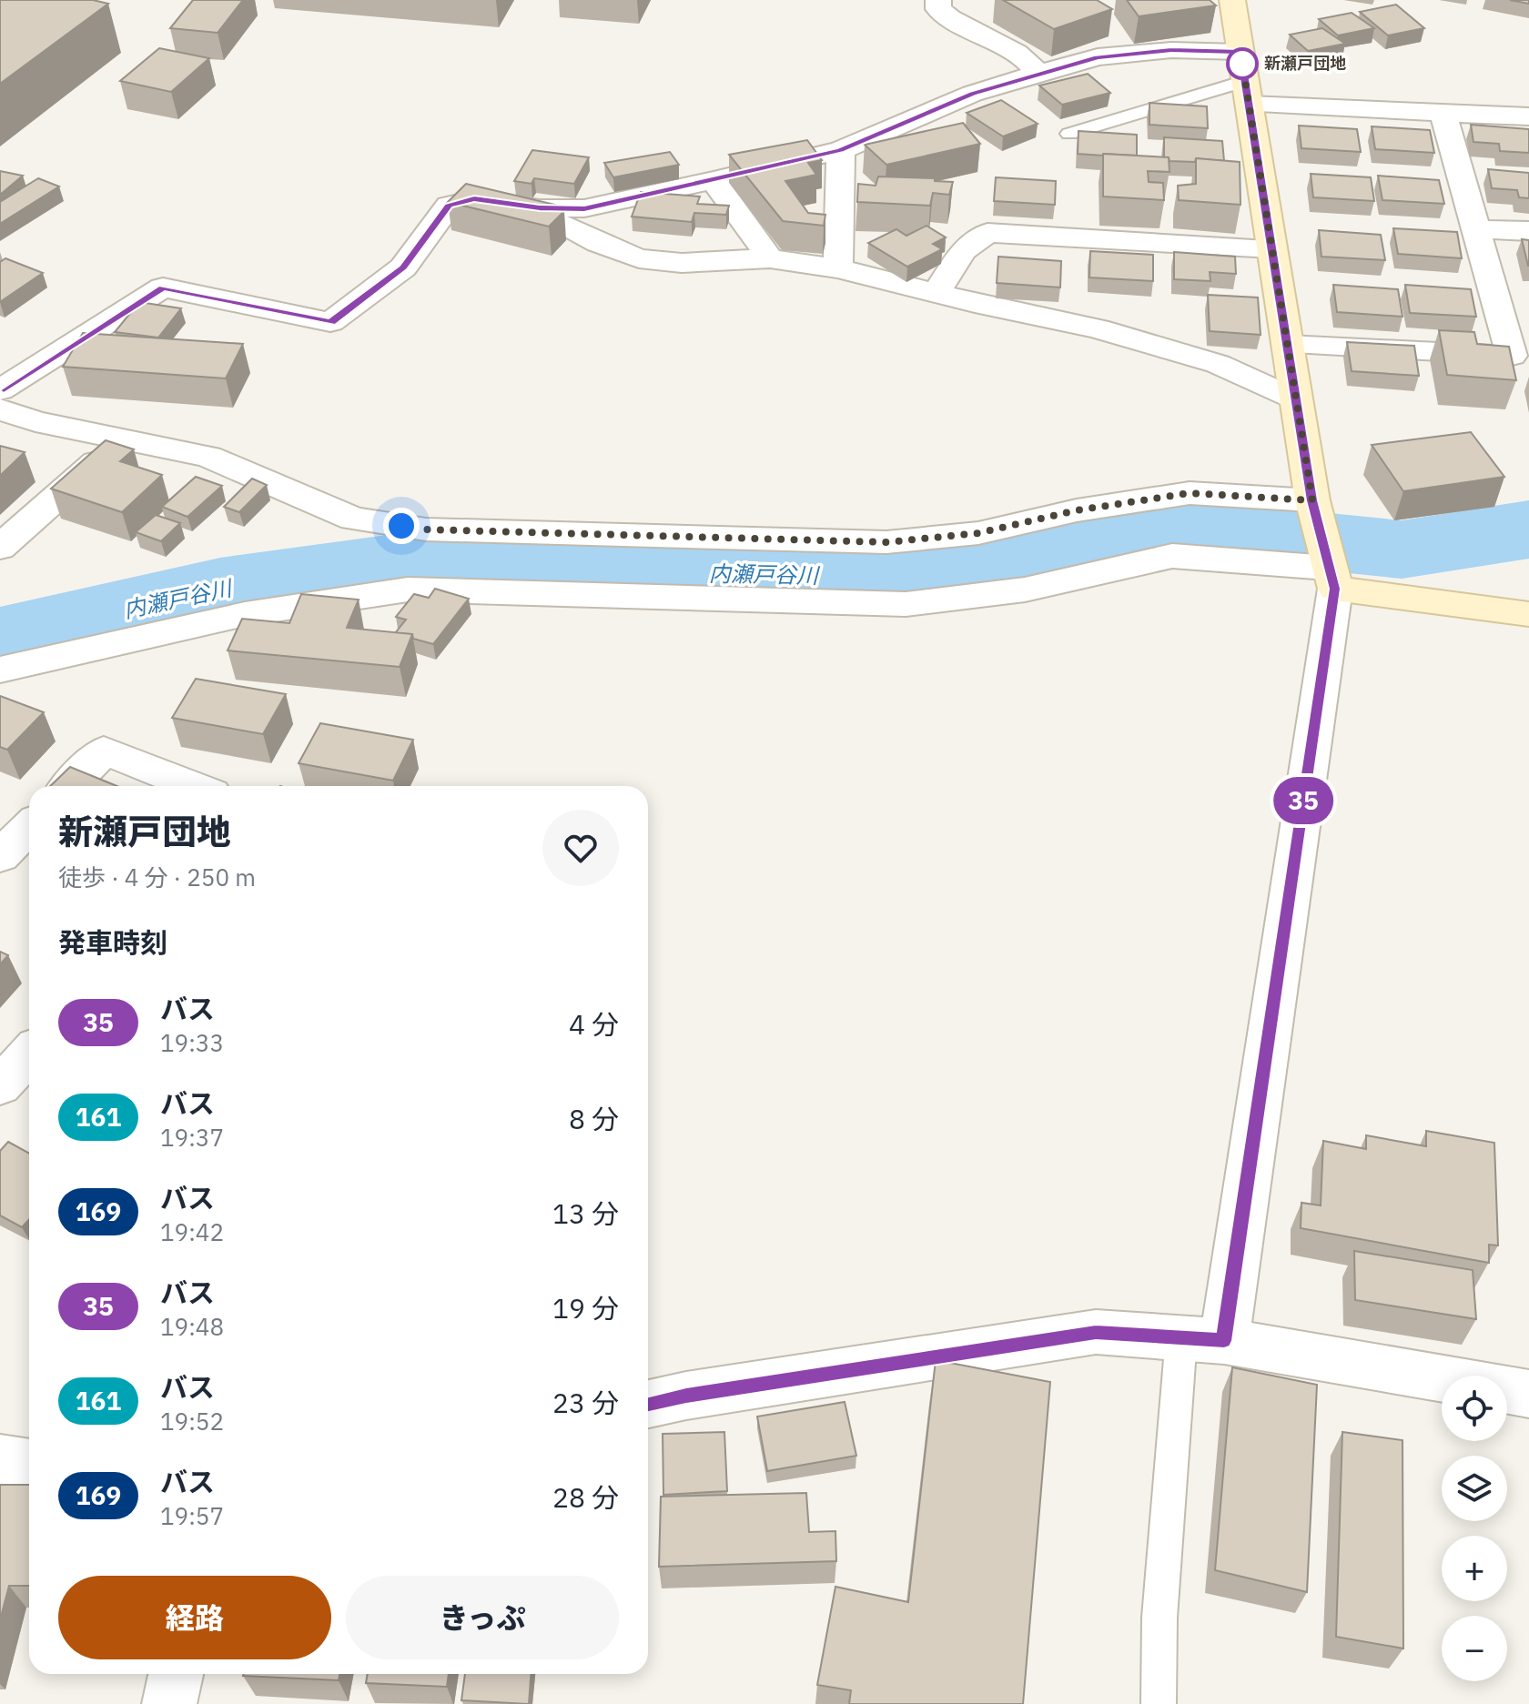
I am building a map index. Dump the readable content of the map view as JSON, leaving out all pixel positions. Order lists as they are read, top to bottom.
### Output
{
  "water": ["内瀬戸谷川"],
  "places": ["新瀬戸団地"],
  "lines": ["bus line 35"],
  "page": {
    "on_map": "35",
    "heading": [
      ["新瀬戸団地", "徒歩 · 4 分 · 250 m"],
      "発車時刻"
    ],
    "list": [
      {
        "mark": "35",
        "name": "バス",
        "note": "19:33",
        "value": "4 分"
      },
      {
        "mark": "161",
        "name": "バス",
        "note": "19:37",
        "value": "8 分"
      },
      {
        "mark": "169",
        "name": "バス",
        "note": "19:42",
        "value": "13 分"
      },
      {
        "mark": "35",
        "name": "バス",
        "note": "19:48",
        "value": "19 分"
      },
      {
        "mark": "161",
        "name": "バス",
        "note": "19:52",
        "value": "23 分"
      },
      {
        "mark": "169",
        "name": "バス",
        "note": "19:57",
        "value": "28 分"
      }
    ],
    "map_buttons": ["+", "−"],
    "buttons": ["経路", "きっぷ"]
  }
}
